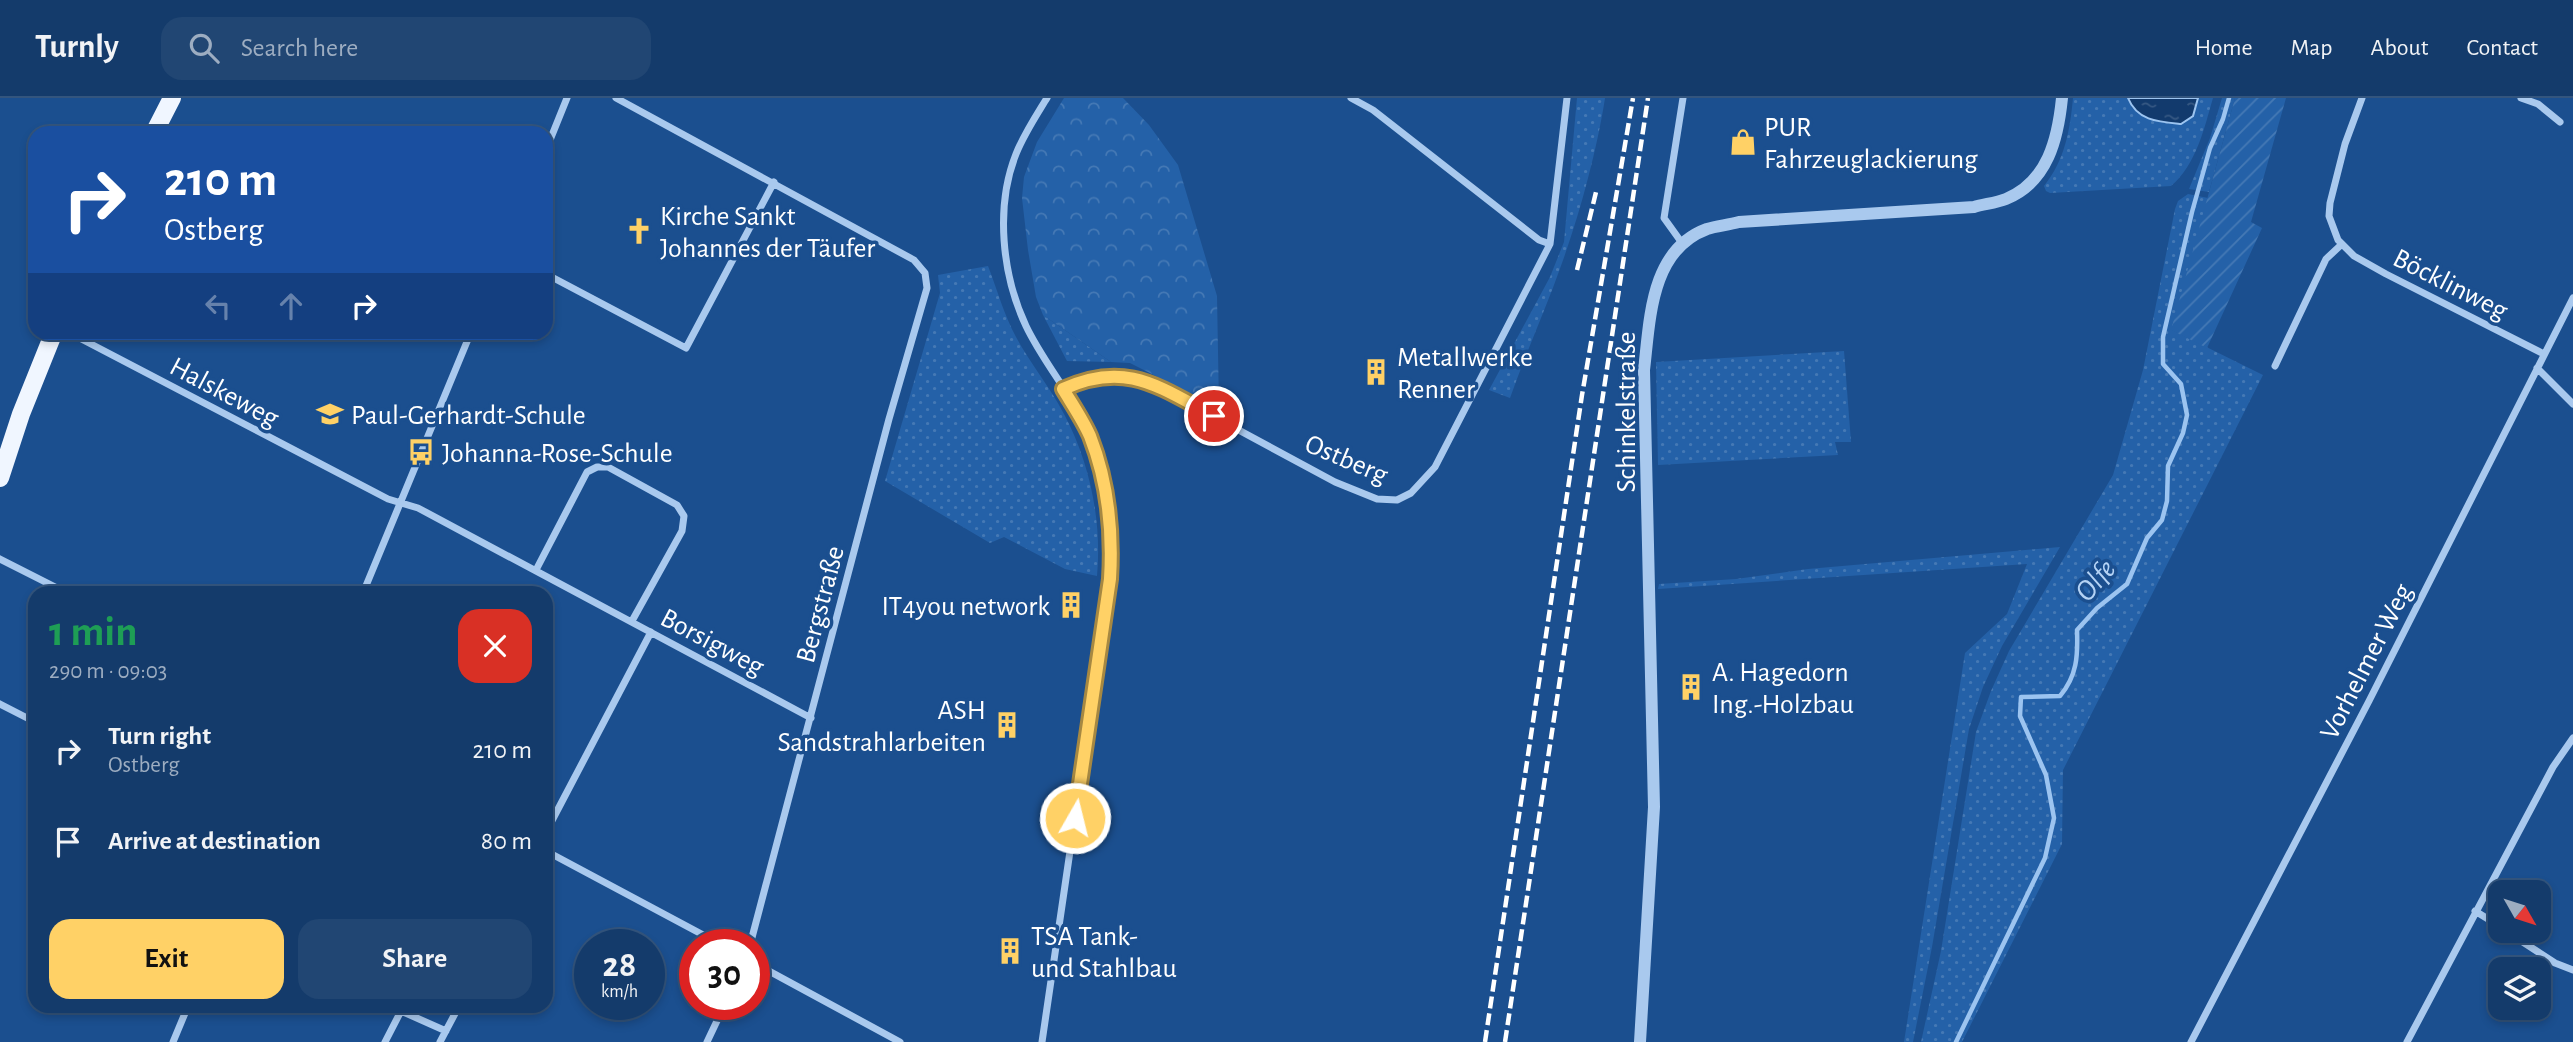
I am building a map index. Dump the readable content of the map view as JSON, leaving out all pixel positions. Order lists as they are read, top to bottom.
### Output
{
  "streets": {
    "street": [
      "Böcklinweg",
      "Halskeweg",
      "Schinkelstraße",
      "Ostberg",
      "Bergstraße",
      "Borsigweg",
      "Vorhelmer Weg"
    ]
  },
  "crossings": [
    ["Böcklinweg", "Vorhelmer Weg"],
    ["Halskeweg", "Borsigweg"],
    ["Bergstraße", "Borsigweg"]
  ],
  "water": ["Olfe"],
  "places": {
    "shop": ["PUR Fahrzeuglackierung"],
    "church": ["Kirche Sankt Johannes der Täufer"],
    "building": [
      "Metallwerke Renner",
      "IT4you network",
      "A. Hagedorn Ing.-Holzbau",
      "ASH Sandstrahlarbeiten",
      "TSA Tank- und Stahlbau"
    ],
    "school or university": ["Paul-Gerhardt-Schule"],
    "bus stop": ["Johanna-Rose-Schule"]
  },
  "north": "bottom right",
  "page": {
    "header": "Turnly",
    "search": "Search here",
    "nav": [
      "Home",
      "Map",
      "About",
      "Contact"
    ],
    "turn": ["210 m", "Ostberg"],
    "heading": ["1 min", "290 m · 09:03"],
    "list": [
      {
        "name": "Turn right",
        "note": "Ostberg",
        "value": "210 m"
      },
      {
        "name": "Arrive at destination",
        "value": "80 m"
      }
    ],
    "buttons": ["Exit", "Share"],
    "speed": "28 km/h",
    "limit": "30"
  }
}
